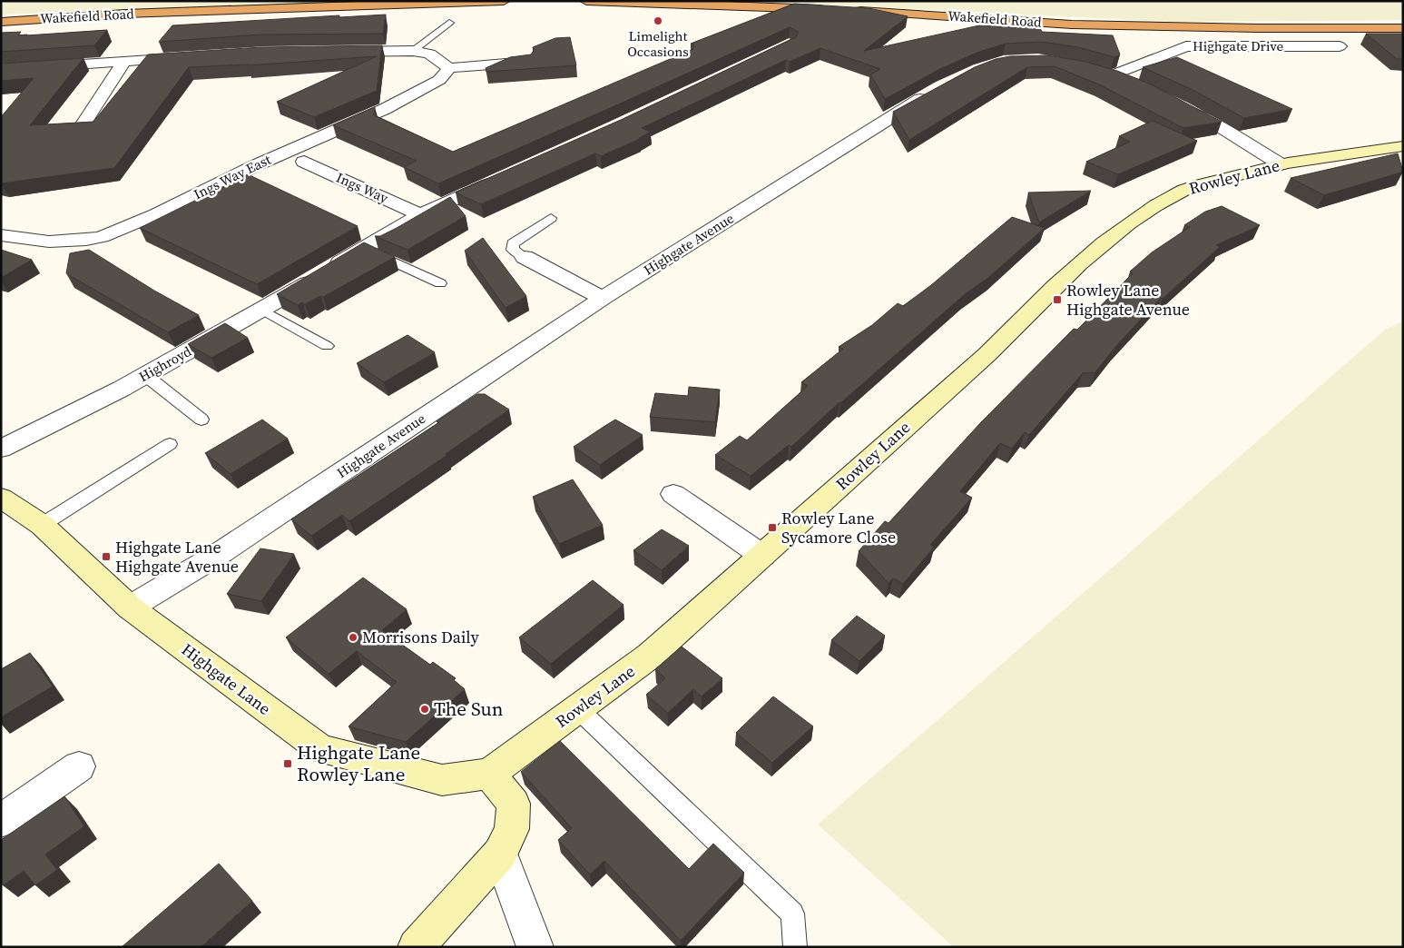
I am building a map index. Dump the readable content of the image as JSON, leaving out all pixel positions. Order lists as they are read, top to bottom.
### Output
{
  "streets": {
    "highway": ["Wakefield Road"],
    "main road": ["Rowley Lane", "Highgate Lane"],
    "street": [
      "Highgate Drive",
      "Ings Way East",
      "Ings Way",
      "Highgate Avenue",
      "Highroyd"
    ]
  },
  "crossings": [
    ["Rowley Lane", "Highgate Lane"],
    ["Ings Way", "Highroyd"],
    ["Highgate Avenue", "Highgate Lane"]
  ],
  "places": {
    "other": ["Limelight Occasions", "Morrisons Daily", "The Sun"],
    "transit": [
      "Rowley Lane Highgate Avenue",
      "Rowley Lane Sycamore Close",
      "Highgate Lane Highgate Avenue",
      "Highgate Lane Rowley Lane"
    ]
  }
}
